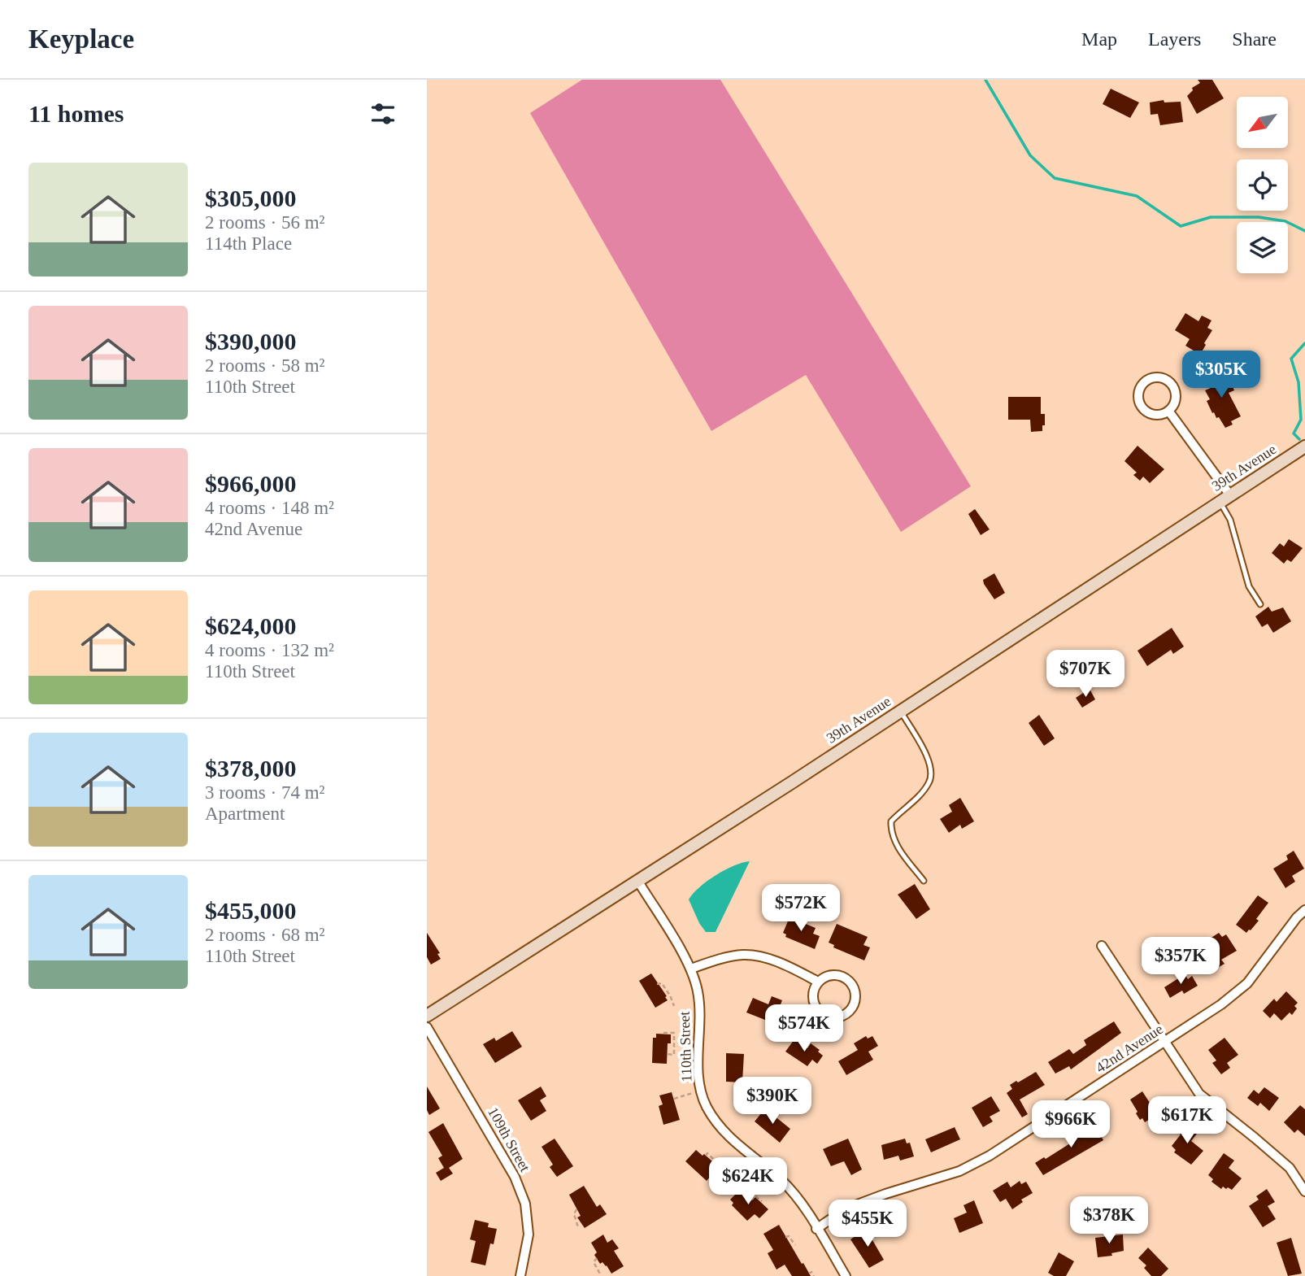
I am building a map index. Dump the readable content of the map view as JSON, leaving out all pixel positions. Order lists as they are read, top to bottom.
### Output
{
  "streets": {
    "main road": ["39th Avenue"],
    "street": ["110th Street", "42nd Avenue", "109th Street"]
  },
  "crossings": [
    ["39th Avenue", "110th Street"],
    ["110th Street", "42nd Avenue"]
  ],
  "north": "bottom left",
  "page": {
    "header": "Keyplace",
    "nav": ["Map", "Layers", "Share"],
    "heading": "11 homes",
    "list": [
      {
        "name": "$305,000",
        "note": "2 rooms · 56 m² · 114th Place"
      },
      {
        "name": "$390,000",
        "note": "2 rooms · 58 m² · 110th Street"
      },
      {
        "name": "$966,000",
        "note": "4 rooms · 148 m² · 42nd Avenue"
      },
      {
        "name": "$624,000",
        "note": "4 rooms · 132 m² · 110th Street"
      },
      {
        "name": "$378,000",
        "note": "3 rooms · 74 m² · Apartment"
      },
      {
        "name": "$455,000",
        "note": "2 rooms · 68 m² · 110th Street"
      }
    ],
    "price": [
      "$305K",
      "$707K",
      "$572K",
      "$357K",
      "$574K",
      "$390K",
      "$617K",
      "$966K",
      "$624K",
      "$378K",
      "$455K"
    ]
  }
}
